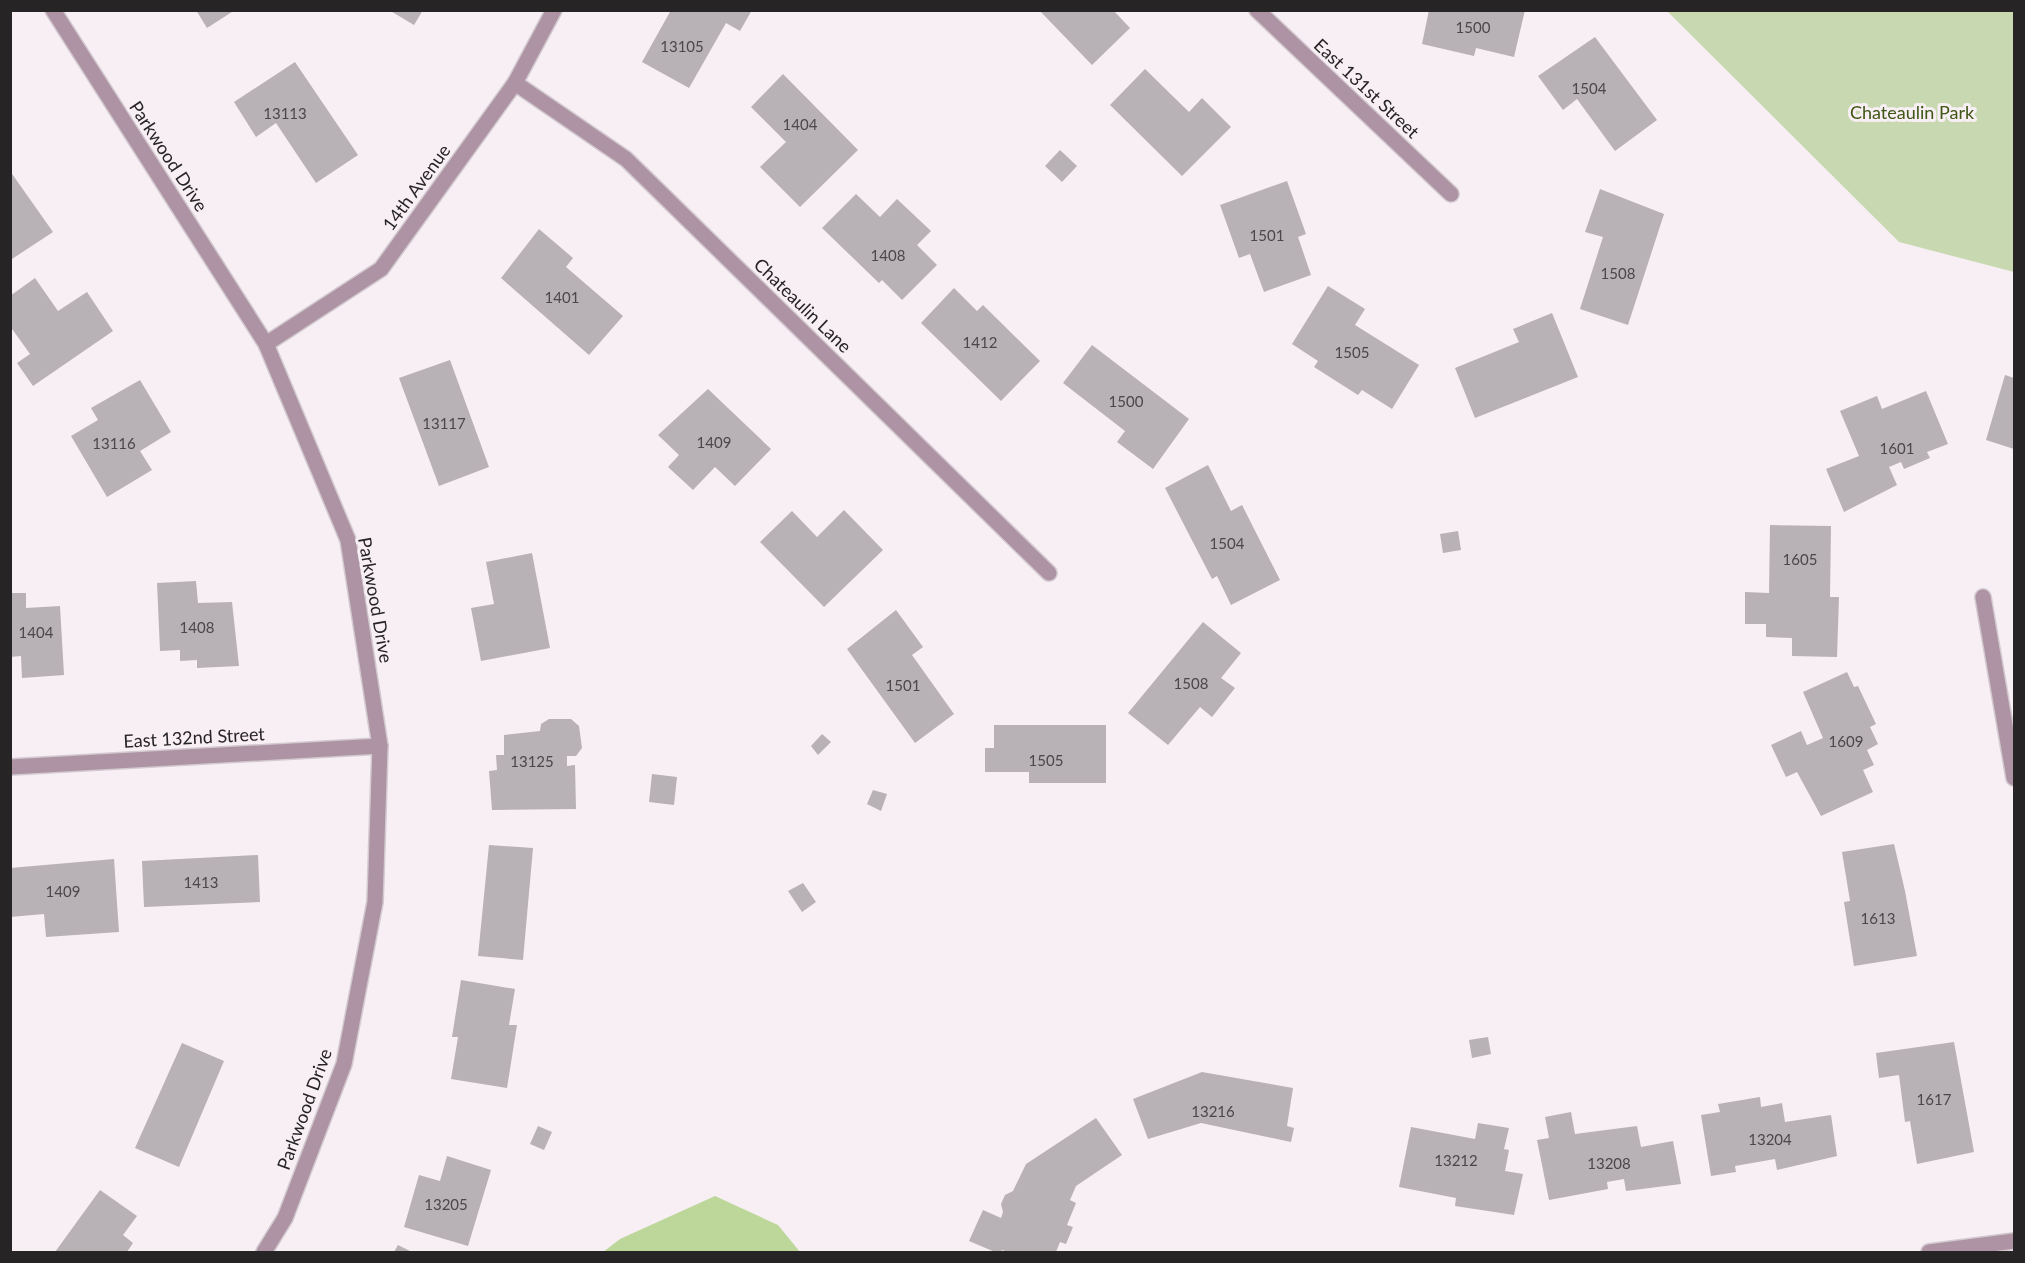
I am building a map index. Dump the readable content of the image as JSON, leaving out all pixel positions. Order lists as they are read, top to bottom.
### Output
{
  "streets": {
    "street": [
      "East 131st Street",
      "Parkwood Drive",
      "14th Avenue",
      "Chateaulin Lane",
      "East 132nd Street"
    ]
  },
  "crossings": [
    ["Parkwood Drive", "14th Avenue"],
    ["Parkwood Drive", "East 132nd Street"],
    ["14th Avenue", "Chateaulin Lane"]
  ],
  "parks": ["Chateaulin Park"],
  "house_numbers": [
    "1500",
    "13105",
    "1504",
    "13113",
    "1404",
    "1501",
    "1408",
    "1508",
    "1401",
    "1412",
    "1505",
    "1500",
    "13117",
    "1409",
    "13116",
    "1601",
    "1504",
    "1605",
    "1408",
    "1404",
    "1508",
    "1501",
    "1609",
    "1505",
    "13125",
    "1413",
    "1409",
    "1613",
    "1617",
    "13216",
    "13204",
    "13212",
    "13208",
    "13205"
  ]
}
